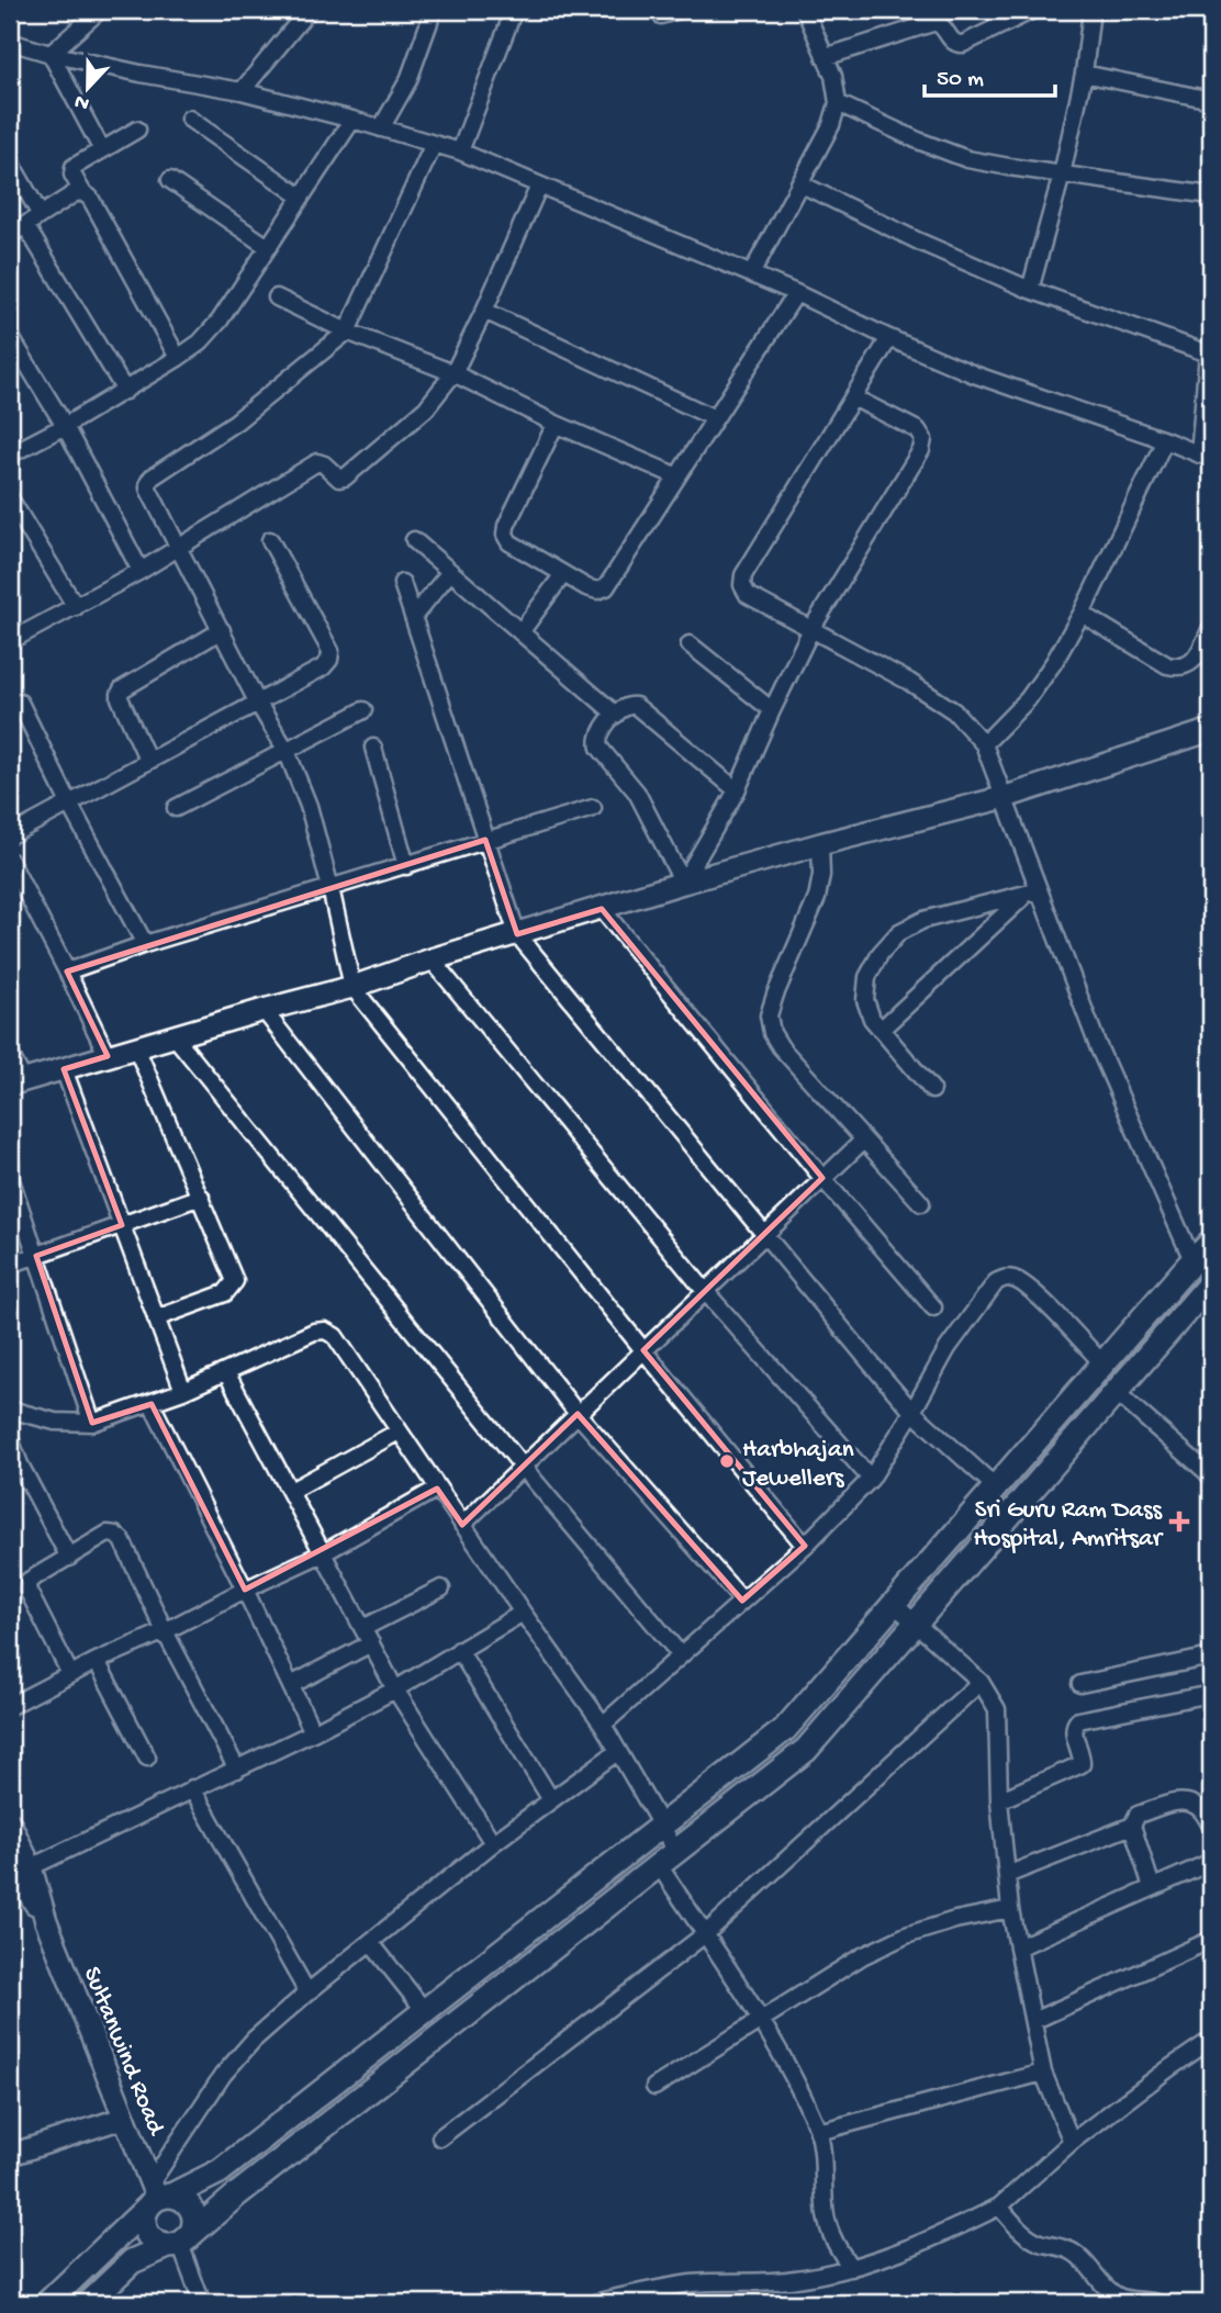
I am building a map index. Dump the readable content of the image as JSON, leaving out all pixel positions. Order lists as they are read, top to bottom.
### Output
{
  "streets": {
    "main road": ["Sultanwind Road"]
  },
  "places": {
    "other": ["Harbhajan Jewellers"],
    "health": ["Sri Guru Ram Dass Hospital, Amritsar"]
  },
  "scale_bar": "50 m",
  "north": "bottom"
}
